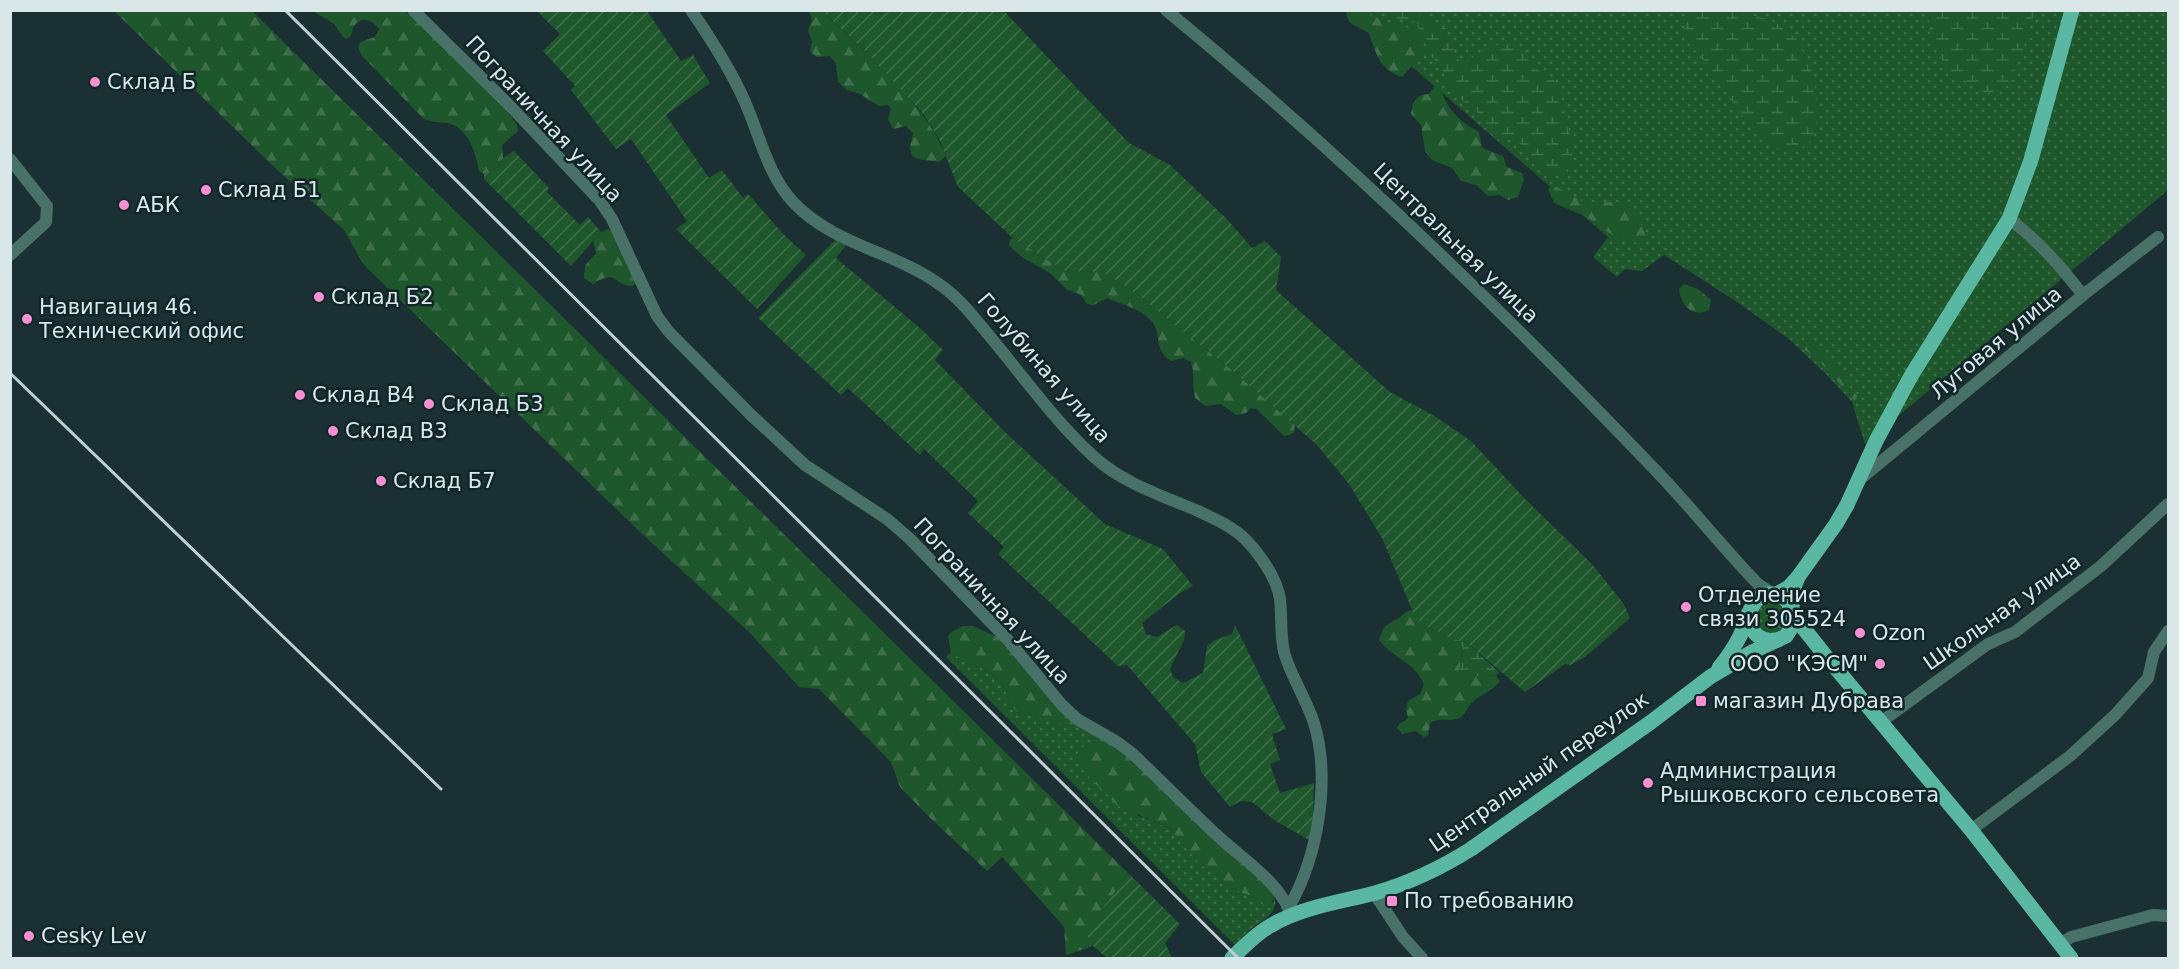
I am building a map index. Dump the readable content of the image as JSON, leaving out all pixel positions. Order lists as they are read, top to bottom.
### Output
{
  "streets": {
    "main road": ["Центральный переулок"],
    "street": [
      "Пограничная улица",
      "Центральная улица",
      "Луговая улица",
      "Голубиная улица",
      "Школьная улица"
    ]
  },
  "crossings": [
    ["Пограничная улица", "Голубиная улица"],
    ["Пограничная улица", "Центральный переулок"],
    ["Голубиная улица", "Центральный переулок"]
  ],
  "places": {
    "other": [
      "Склад Б",
      "Склад Б1",
      "АБК",
      "Склад Б2",
      "Навигация 46. Технический офис",
      "Склад В4",
      "Склад Б3",
      "Склад В3",
      "Склад Б7",
      "Отделение связи 305524",
      "Ozon",
      "ООО \"КЭСМ\"",
      "Администрация Рышковского сельсовета",
      "Cesky Lev"
    ],
    "transit": ["магазин Дубрава", "По требованию"]
  }
}
